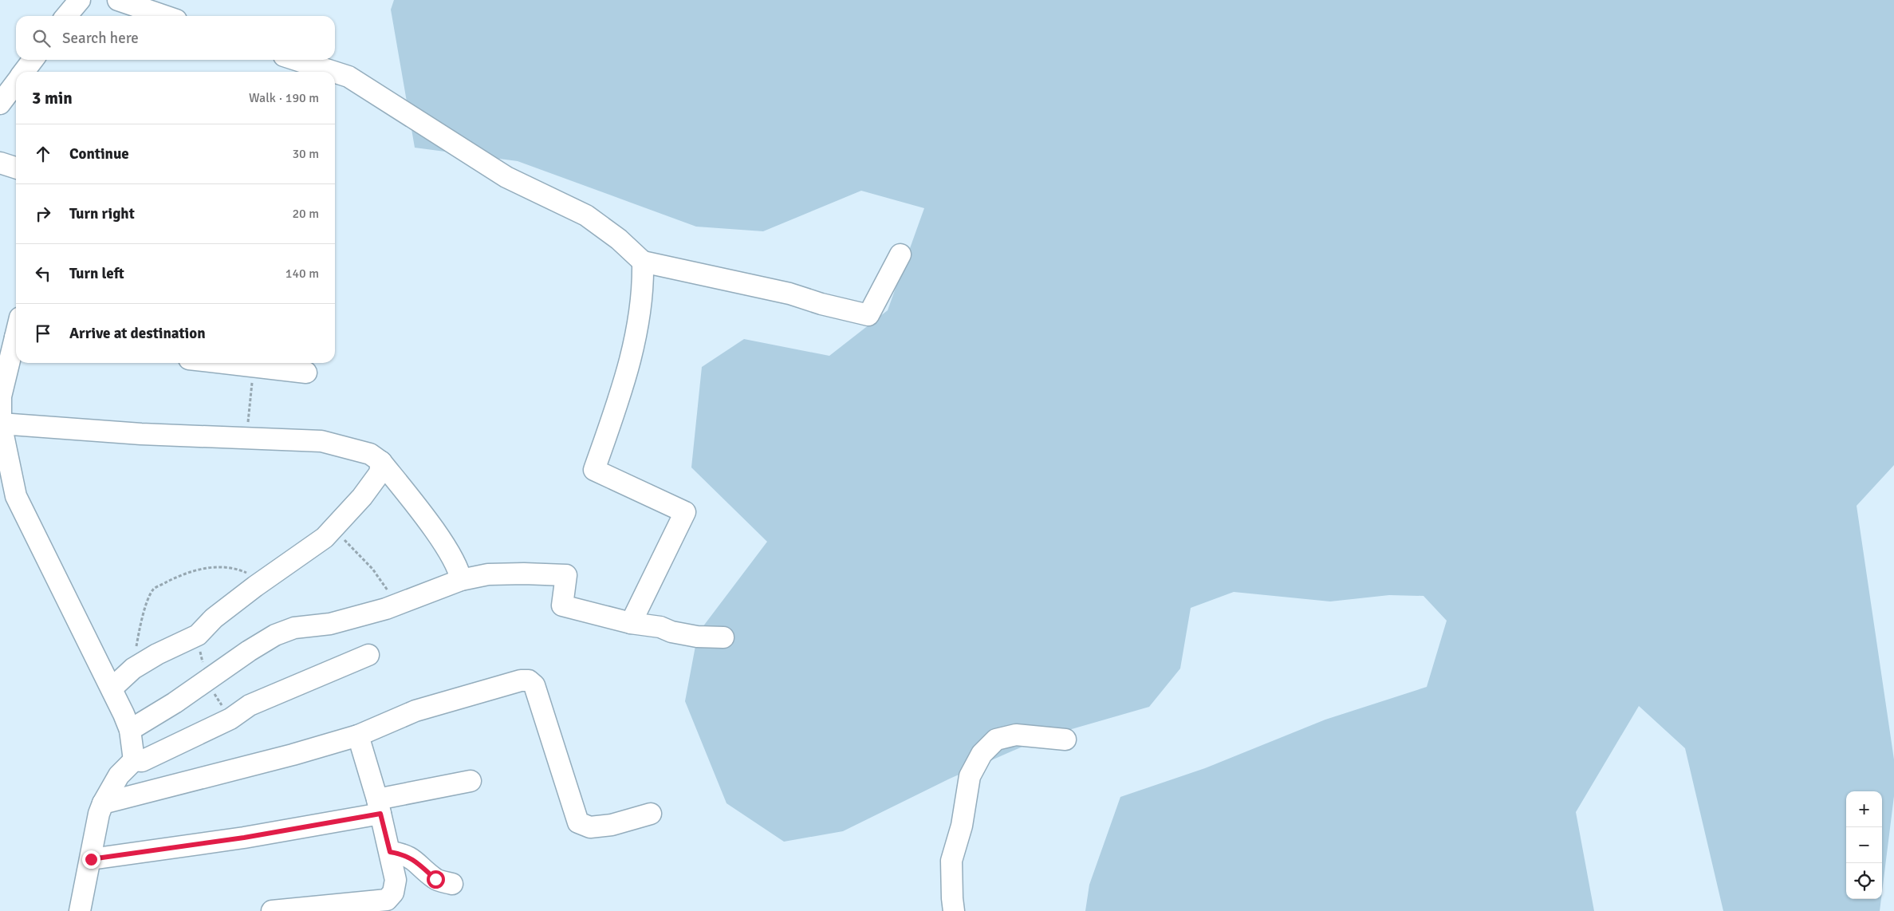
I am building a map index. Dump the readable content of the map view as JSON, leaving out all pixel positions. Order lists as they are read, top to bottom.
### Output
{
  "page": {
    "search": "Search here",
    "heading": ["3 min", "Walk · 190 m"],
    "list": [
      ["Continue", "30 m"],
      ["Turn right", "20 m"],
      ["Turn left", "140 m"],
      "Arrive at destination"
    ],
    "map_buttons": ["+", "−"]
  }
}
